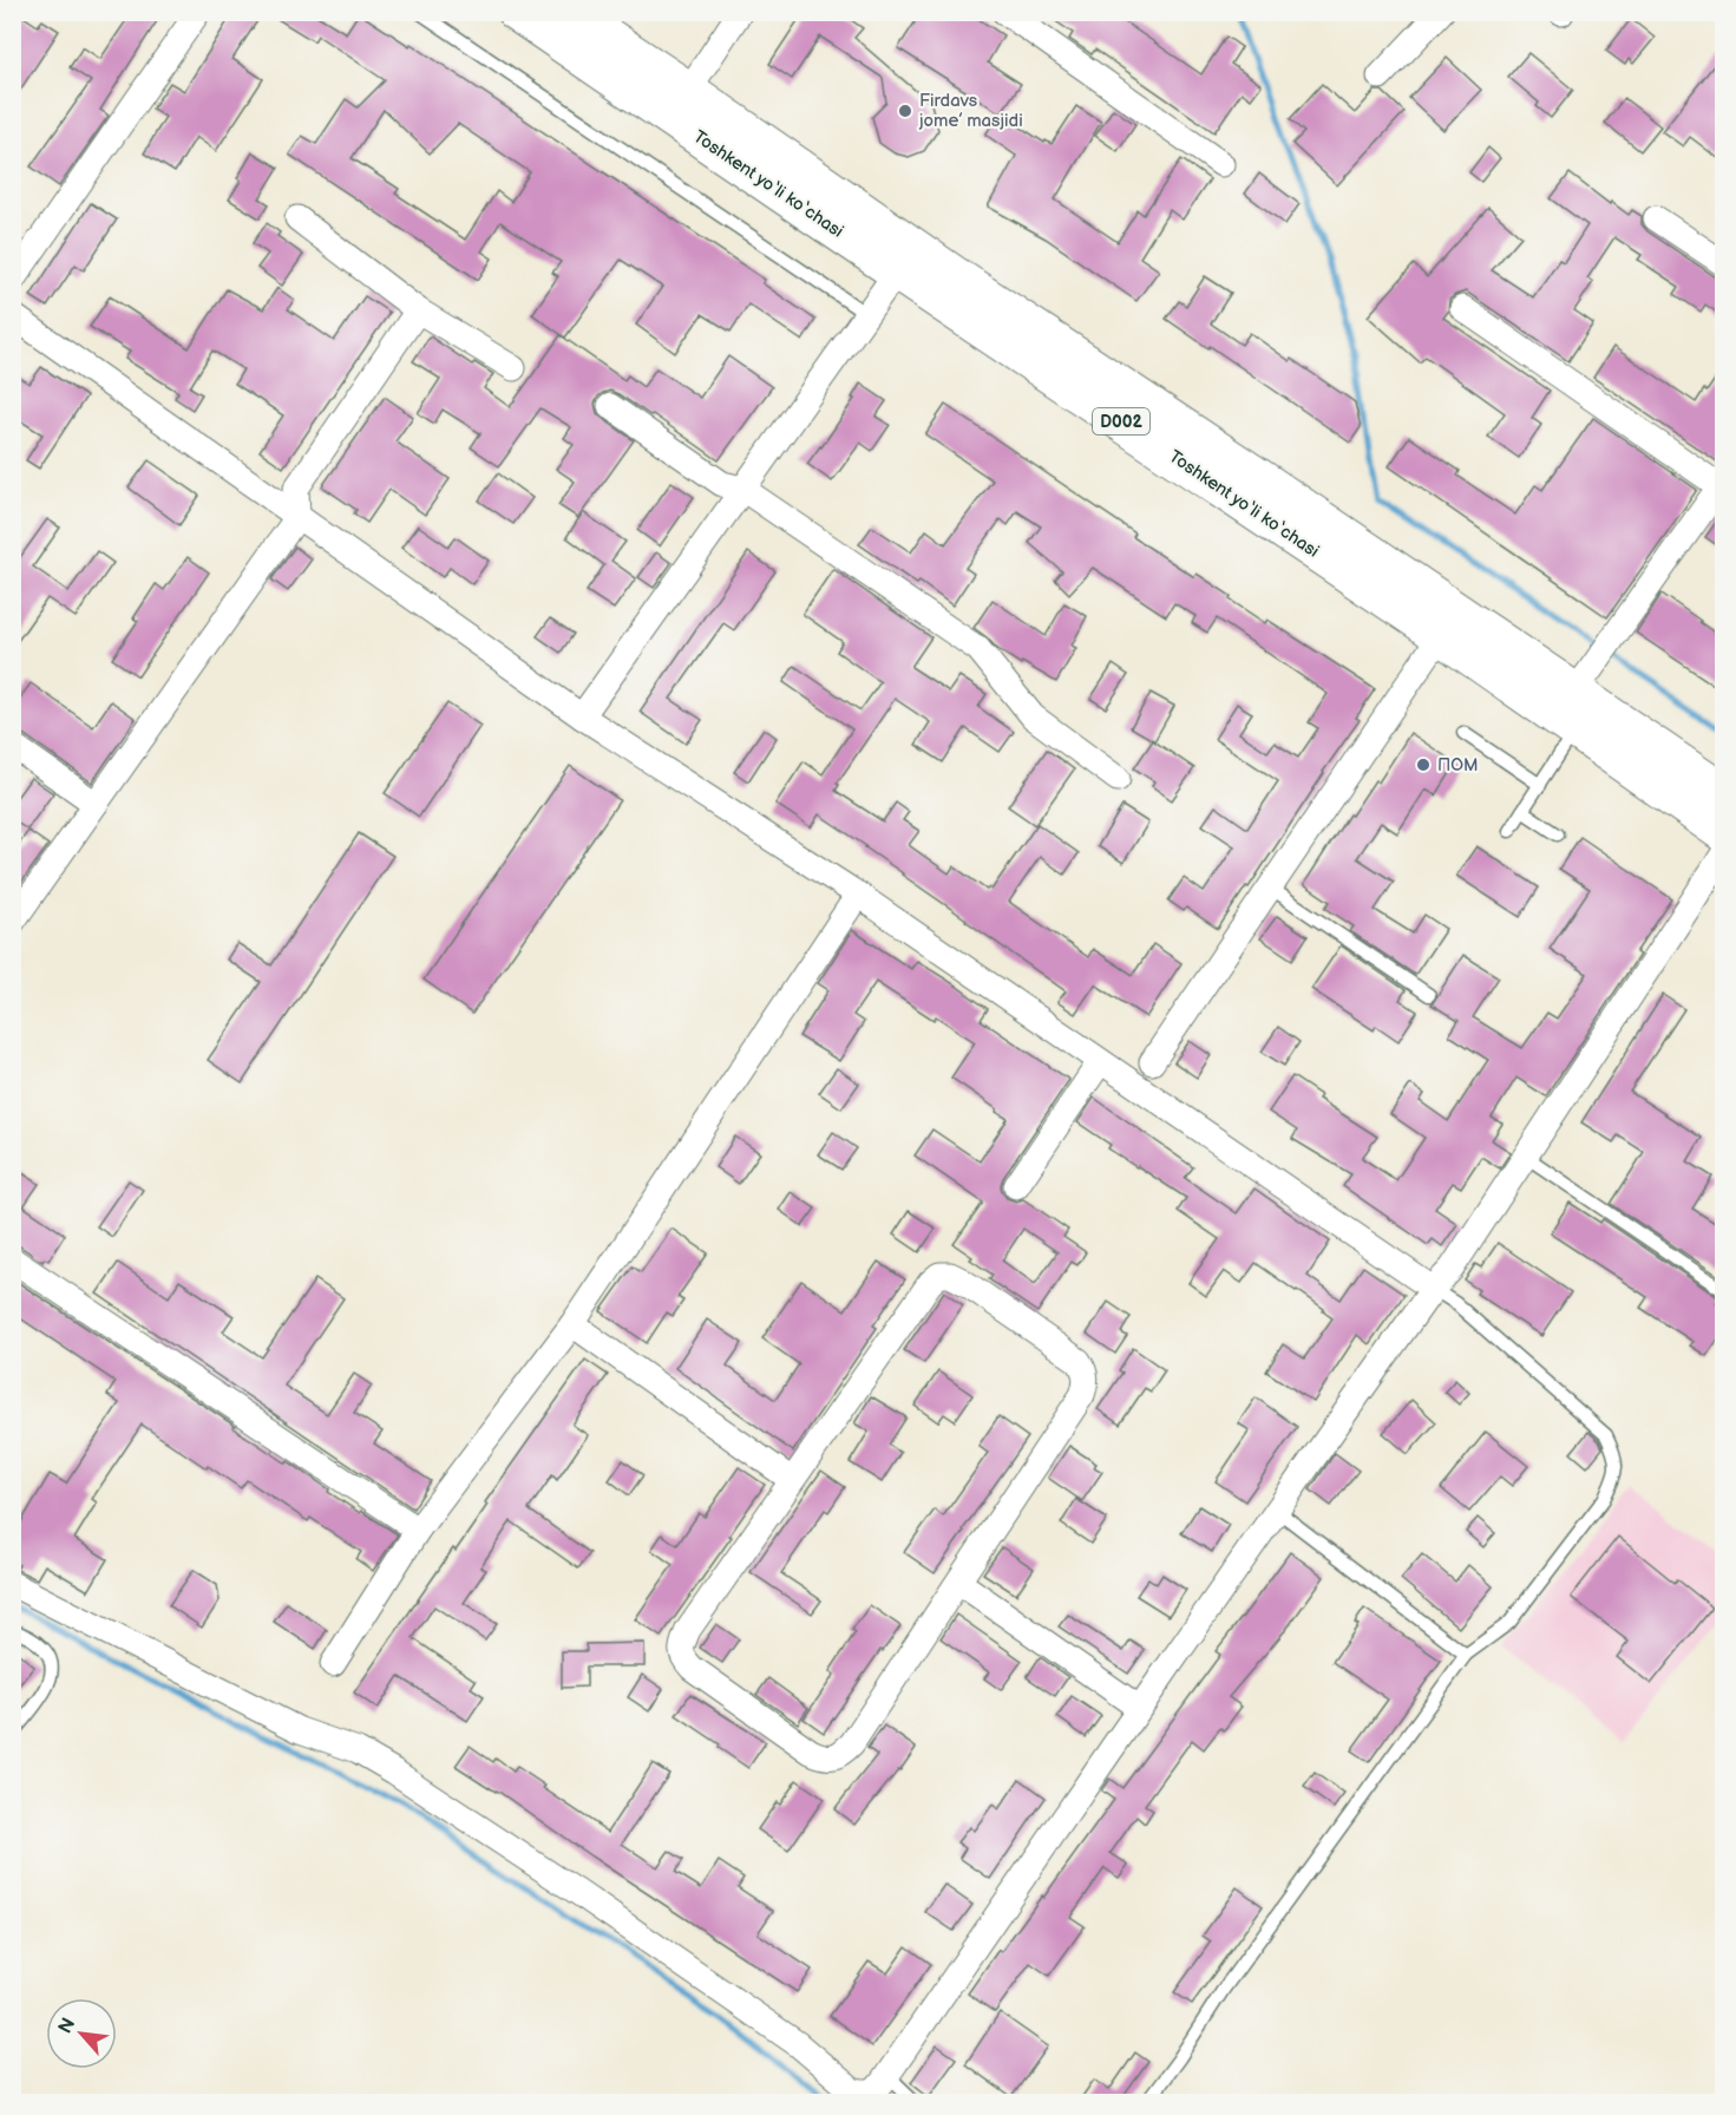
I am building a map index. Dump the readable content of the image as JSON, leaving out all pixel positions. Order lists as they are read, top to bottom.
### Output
{
  "streets": {
    "highway": ["Toshkent yo‘li ko‘chasi", "D002"]
  },
  "places": ["Firdavs jome’ masjidi", "ПОМ"],
  "north": "top left"
}
